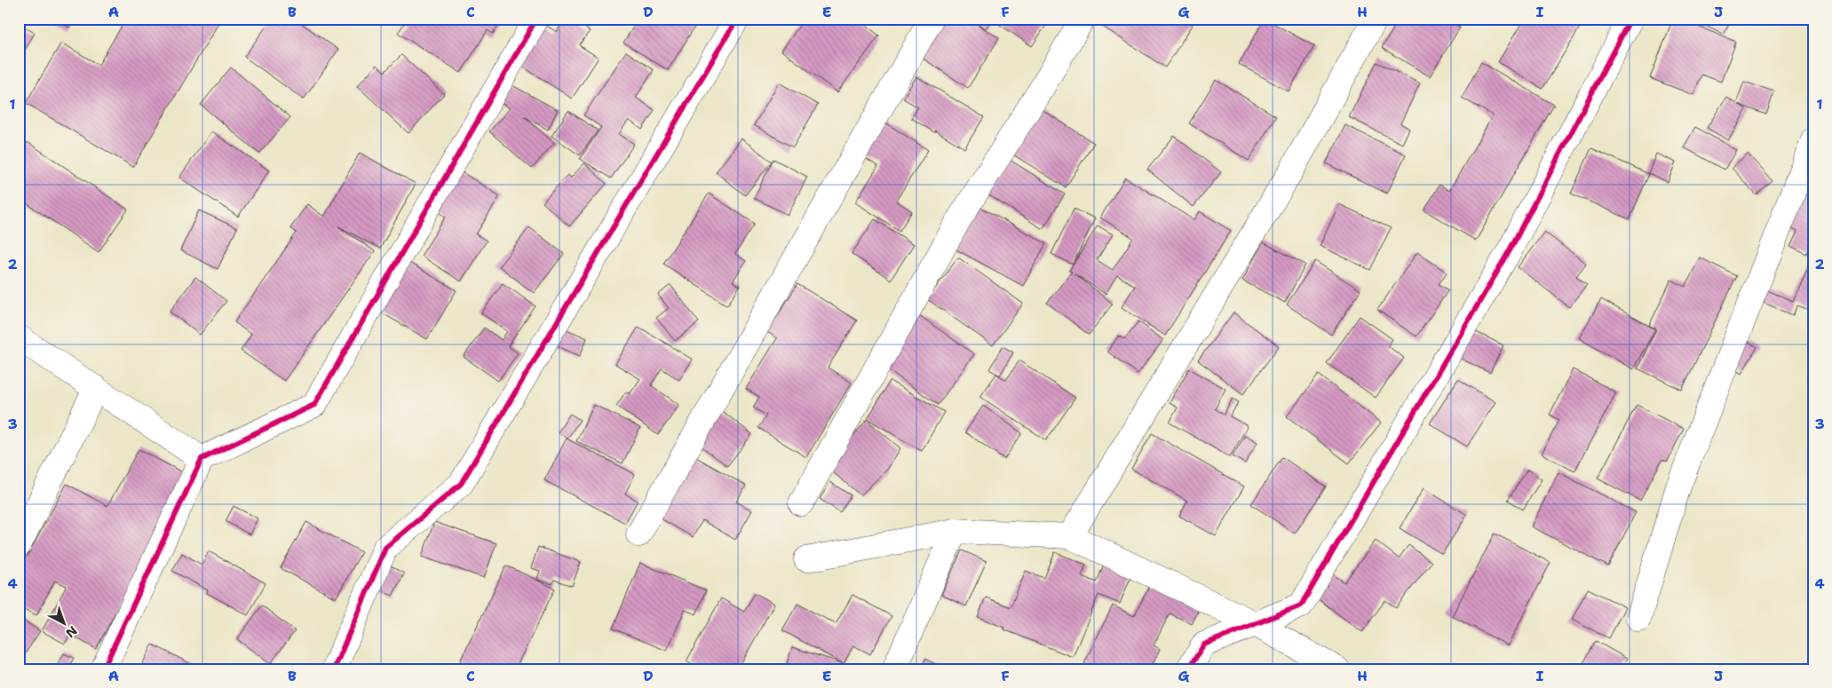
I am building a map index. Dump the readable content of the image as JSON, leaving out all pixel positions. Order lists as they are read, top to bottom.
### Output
{
  "north": "bottom right",
  "grid": {
    "columns": [
      "A",
      "B",
      "C",
      "D",
      "E",
      "F",
      "G",
      "H",
      "I",
      "J"
    ],
    "rows": [
      "1",
      "2",
      "3",
      "4"
    ]
  }
}
